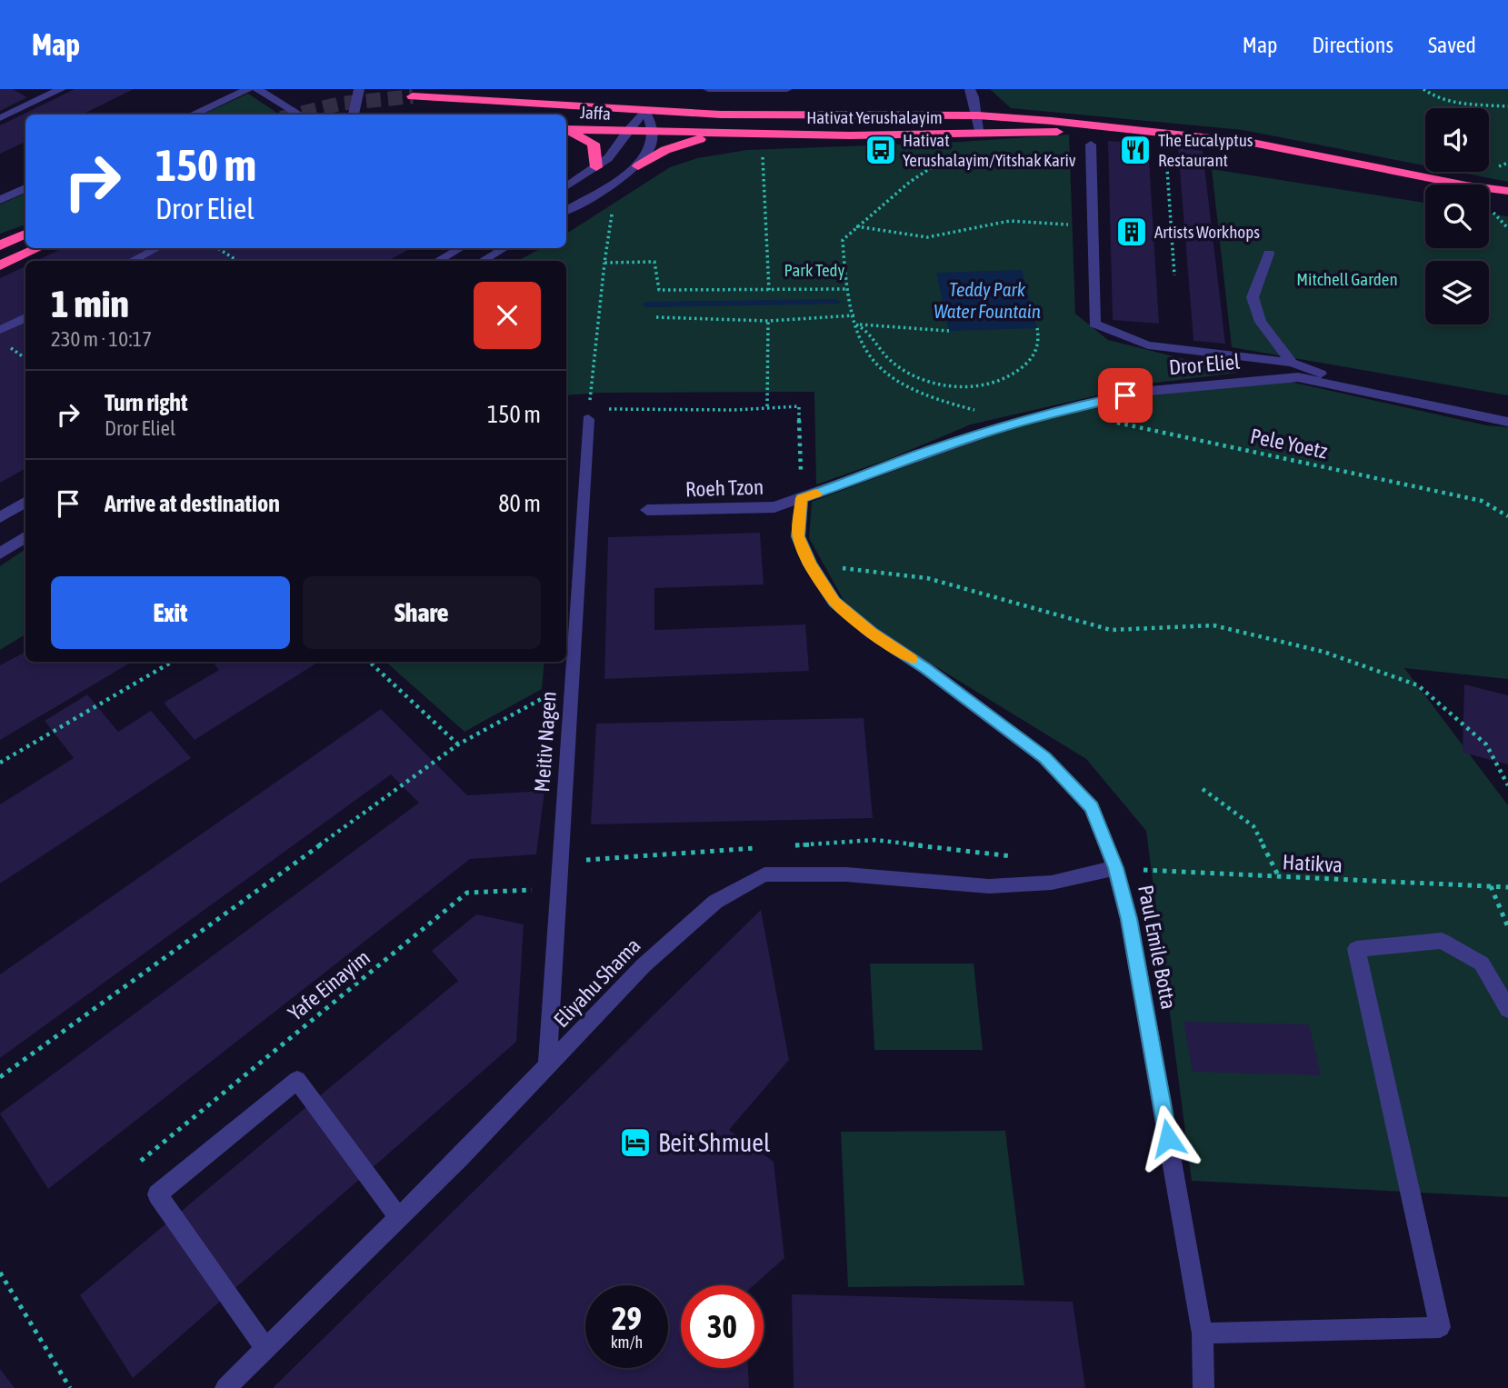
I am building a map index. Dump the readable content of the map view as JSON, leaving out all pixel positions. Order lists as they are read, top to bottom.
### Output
{
  "streets": {
    "highway": ["Jaffa", "Hativat Yerushalayim"],
    "street": [
      "Dror Eliel",
      "Roeh Tzon",
      "Meitiv Nagen",
      "Paul Emile Botta",
      "Eliyahu Shama"
    ],
    "path": ["Pele Yoetz", "Hatikva", "Yafe Einayim"]
  },
  "crossings": [
    ["Jaffa", "Hativat Yerushalayim"],
    ["Dror Eliel", "Roeh Tzon"],
    ["Dror Eliel", "Paul Emile Botta"],
    ["Roeh Tzon", "Paul Emile Botta"],
    ["Meitiv Nagen", "Eliyahu Shama"],
    ["Meitiv Nagen", "Yafe Einayim"],
    ["Hatikva", "Paul Emile Botta"],
    ["Hatikva", "Eliyahu Shama"],
    ["Paul Emile Botta", "Eliyahu Shama"]
  ],
  "water": ["Teddy Park Water Fountain"],
  "parks": ["Park Tedy", "Mitchell Garden"],
  "places": {
    "bus stop": ["Hativat Yerushalayim/Yitshak Kariv"],
    "restaurant": ["The Eucalyptus Restaurant"],
    "building": ["Artists Workhops"],
    "hotel": ["Beit Shmuel"]
  },
  "page": {
    "header": "Map",
    "nav": ["Map", "Directions", "Saved"],
    "turn": ["150 m", "Dror Eliel"],
    "heading": ["1 min", "230 m · 10:17"],
    "list": [
      {
        "name": "Turn right",
        "note": "Dror Eliel",
        "value": "150 m"
      },
      {
        "name": "Arrive at destination",
        "value": "80 m"
      }
    ],
    "buttons": ["Exit", "Share"],
    "speed": "29 km/h",
    "limit": "30"
  }
}
